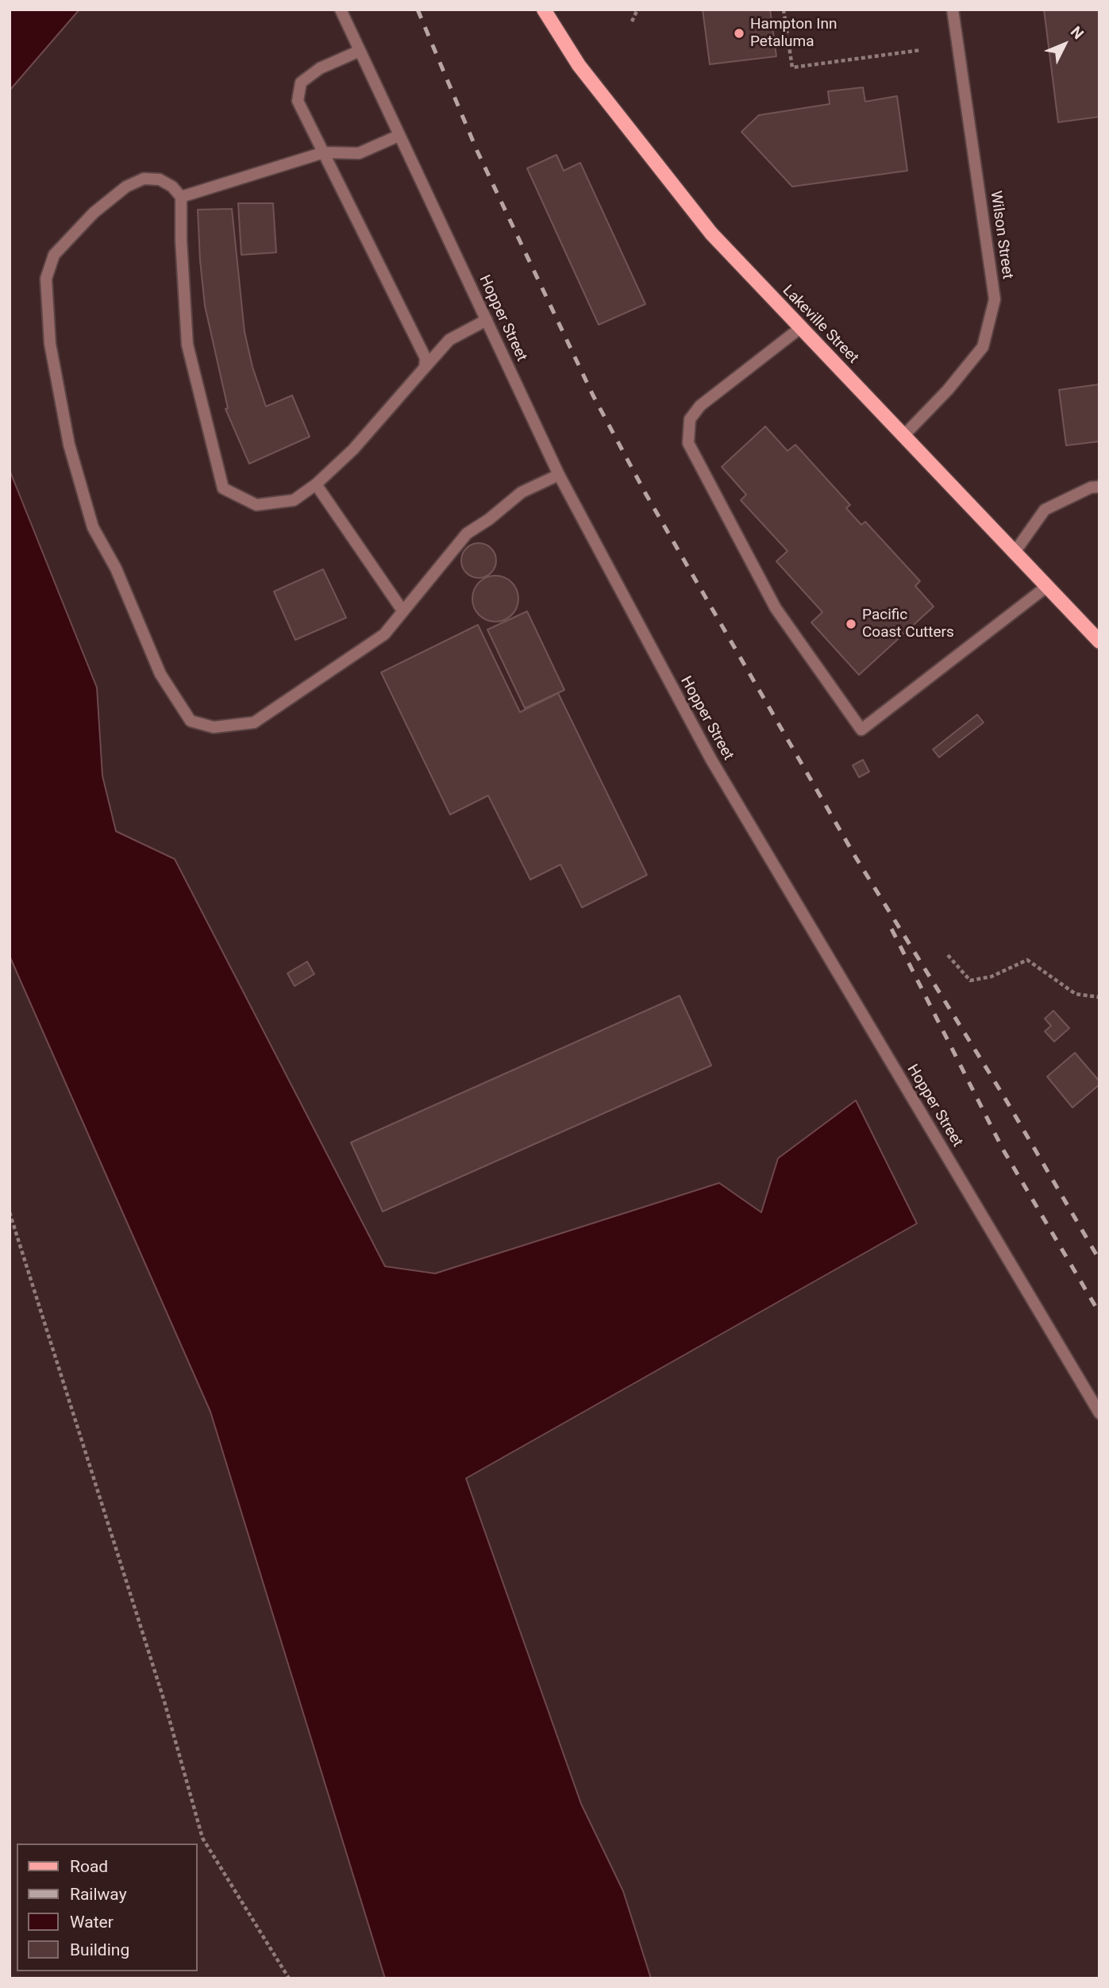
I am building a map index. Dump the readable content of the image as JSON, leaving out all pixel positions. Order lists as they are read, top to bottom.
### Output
{
  "streets": {
    "main road": ["Lakeville Street"],
    "street": ["Wilson Street", "Hopper Street"]
  },
  "crossings": [
    ["Wilson Street", "Lakeville Street"]
  ],
  "places": ["Hampton Inn Petaluma", "Pacific Coast Cutters"],
  "legend": [
    "Road",
    "Railway",
    "Water",
    "Building"
  ],
  "north": "top right"
}
